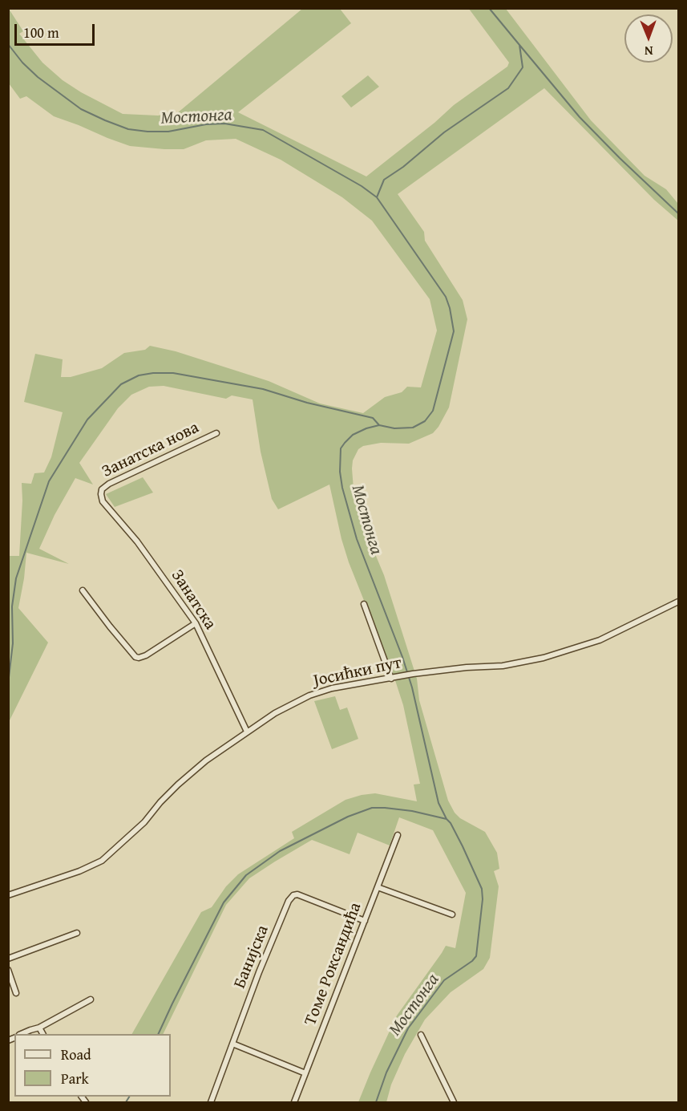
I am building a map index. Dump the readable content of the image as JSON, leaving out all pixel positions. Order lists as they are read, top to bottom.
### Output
{
  "streets": {
    "street": [
      "Занатска нова",
      "Занатска",
      "Јосићки пут",
      "Банијска",
      "Томе Роксандића"
    ]
  },
  "crossings": [
    ["Занатска нова", "Занатска"],
    ["Занатска", "Јосићки пут"],
    ["Банијска", "Томе Роксандића"]
  ],
  "water": ["Мостонга"],
  "legend": ["Road", "Park"],
  "scale_bar": "100 m",
  "north": "bottom"
}
